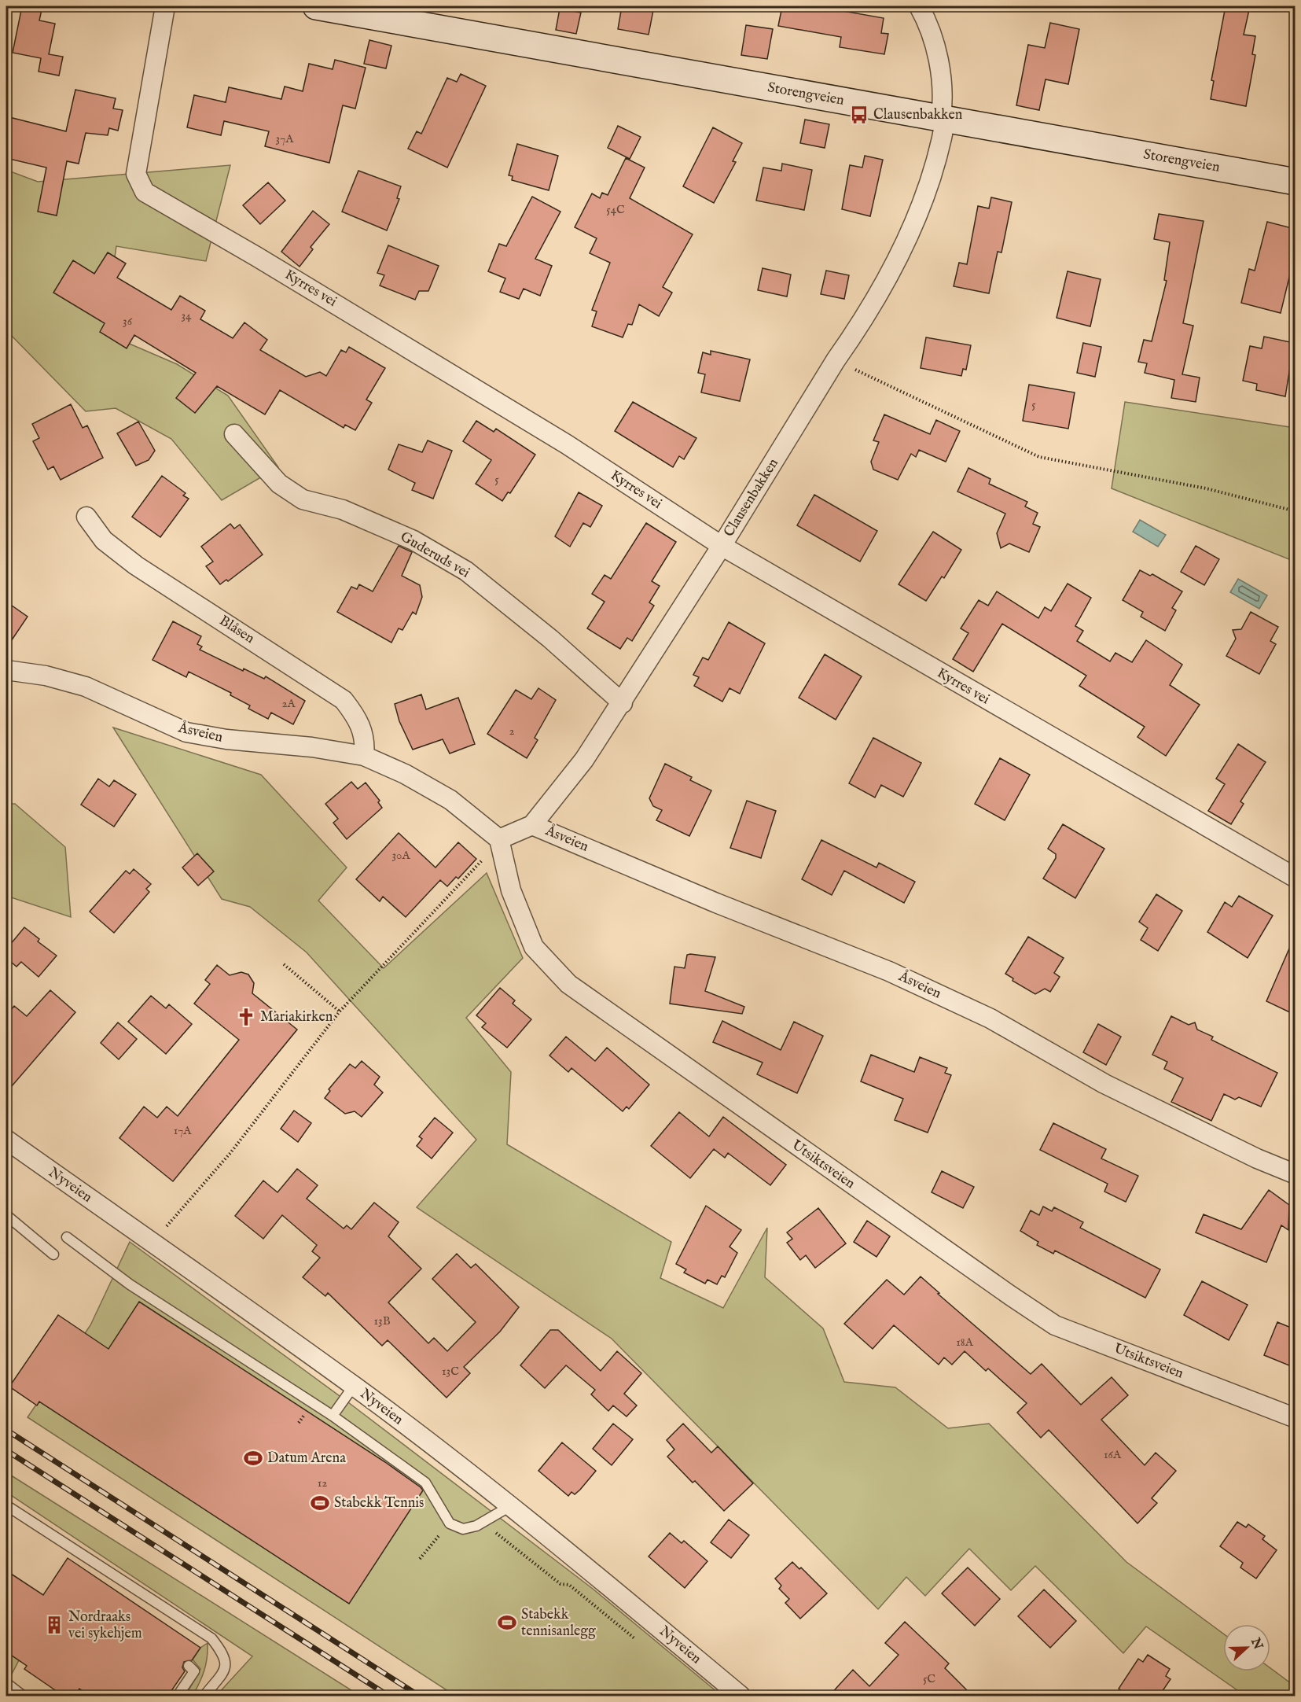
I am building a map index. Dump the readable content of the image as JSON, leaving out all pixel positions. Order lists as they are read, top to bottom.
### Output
{
  "streets": {
    "main road": ["Storengveien"],
    "street": [
      "Kyrres vei",
      "Clausenbakken",
      "Guderuds vei",
      "Blåsen",
      "Åsveien",
      "Utsiktsveien",
      "Nyveien"
    ]
  },
  "crossings": [
    ["Storengveien", "Clausenbakken"],
    ["Kyrres vei", "Clausenbakken"],
    ["Clausenbakken", "Guderuds vei"],
    ["Clausenbakken", "Åsveien"],
    ["Clausenbakken", "Utsiktsveien"],
    ["Blåsen", "Åsveien"],
    ["Åsveien", "Utsiktsveien"]
  ],
  "places": {
    "bus stop": ["Clausenbakken"],
    "church": ["Mariakirken"],
    "sports": ["Datum Arena", "Stabekk Tennis", "Stabekk tennisanlegg"],
    "building": ["Nordraaks vei sykehjem"]
  },
  "house_numbers": [
    "37A",
    "54C",
    "34",
    "36",
    "5",
    "5",
    "2A",
    "2",
    "30A",
    "17A",
    "13B",
    "18A",
    "13C",
    "16A",
    "12",
    "5C"
  ],
  "north": "right"
}
